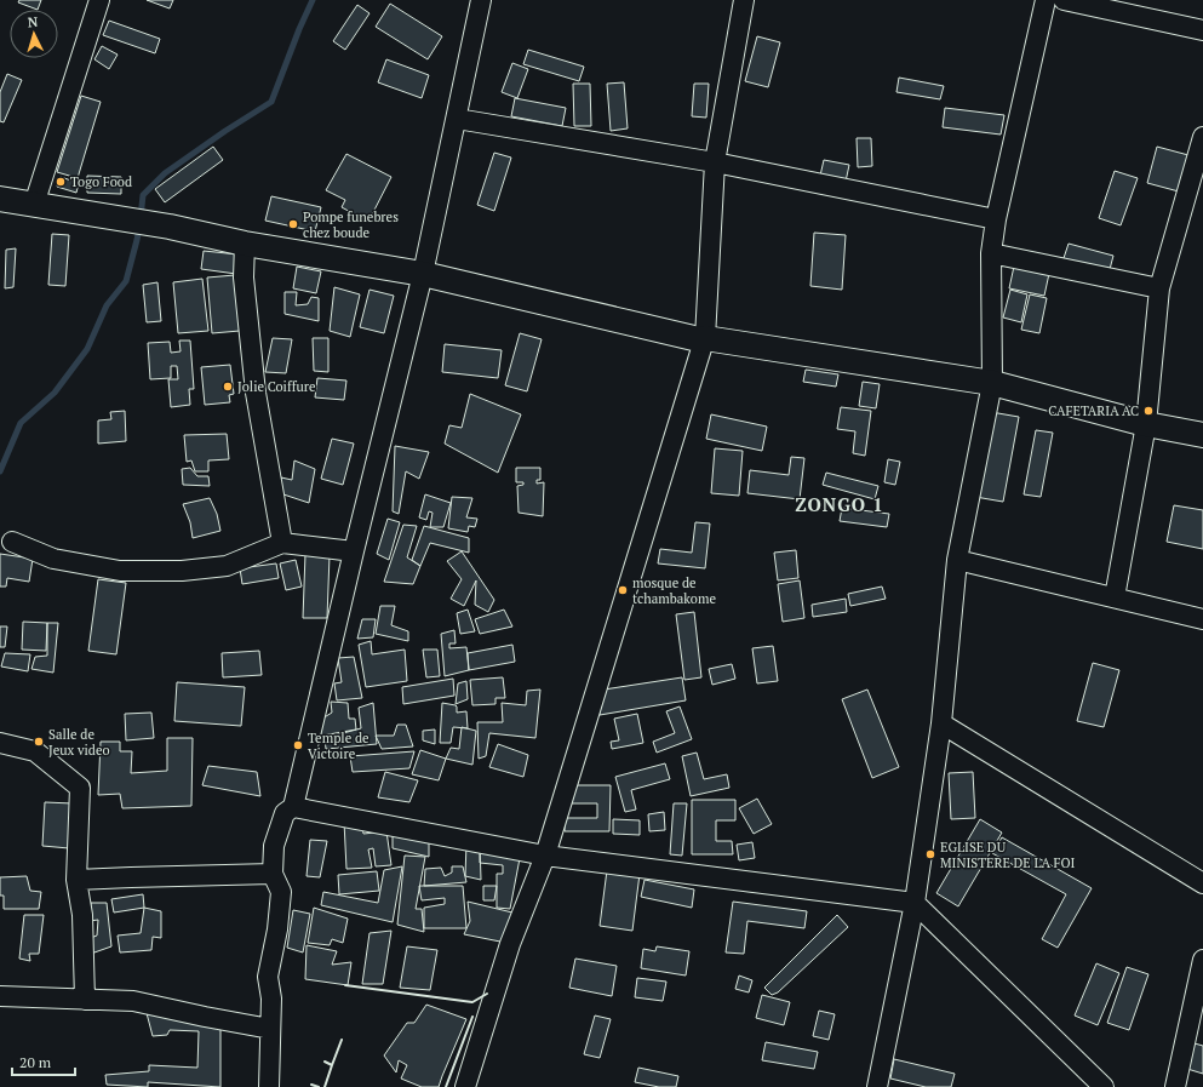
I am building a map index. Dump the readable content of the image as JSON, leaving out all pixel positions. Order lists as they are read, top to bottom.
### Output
{
  "districts": ["ZONGO 1"],
  "places": [
    "Togo Food",
    "Pompe funebres chez boude",
    "Jolie Coiffure",
    "CAFETARIA AC",
    "mosque de tchambakome",
    "Salle de Jeux video",
    "Temple de Victoire",
    "EGLISE DU MINISTERE DE LA FOI"
  ],
  "scale_bar": "20 m",
  "north": "top"
}
